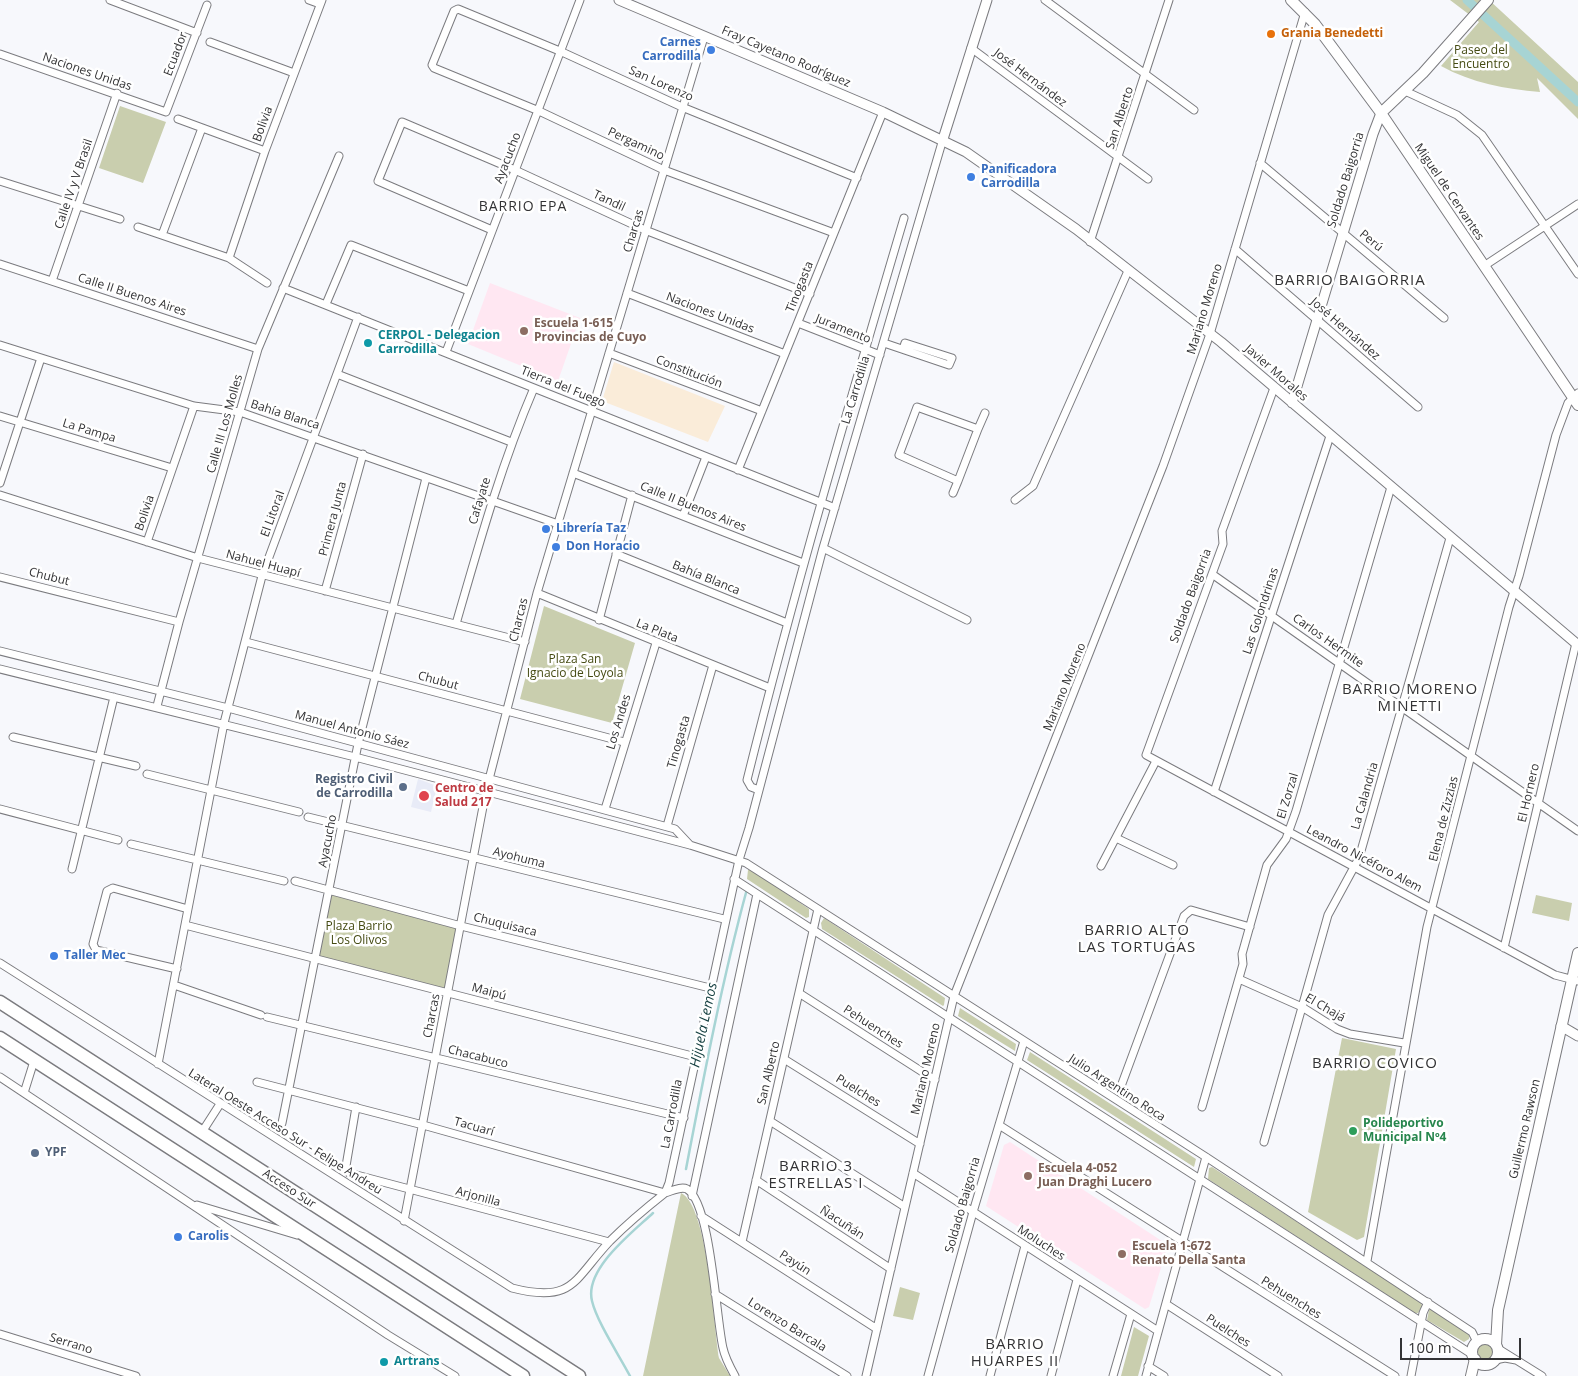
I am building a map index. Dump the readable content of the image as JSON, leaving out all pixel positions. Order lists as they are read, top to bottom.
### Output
{
  "streets": {
    "highway": ["Acceso Sur"],
    "main road": ["Soldado Baigorria", "Miguel de Cervantes", "Guillermo Rawson"],
    "street": [
      "Ecuador",
      "Fray Cayetano Rodríguez",
      "Naciones Unidas",
      "José Hernández",
      "San Lorenzo",
      "San Alberto",
      "Bolivia",
      "Pergamino",
      "Ayacucho",
      "Calle IV y V Brasil",
      "Tandil",
      "Charcas",
      "Perú",
      "Tinogasta",
      "Calle II Buenos Aires",
      "Mariano Moreno",
      "Juramento",
      "Constitución",
      "Javier Morales",
      "Tierra del Fuego",
      "La Carrodilla",
      "Bahía Blanca",
      "Calle III Los Molles",
      "La Pampa",
      "Cafayate",
      "El Litoral",
      "Primera Junta",
      "Nahuel Huapí",
      "Chubut",
      "Las Golondrinas",
      "La Plata",
      "Carlos Hermite",
      "Los Andes",
      "Manuel Antonio Sáez",
      "El Hornero",
      "El Zorzal",
      "La Calandria",
      "Elena de Zizzias",
      "Ayohuma",
      "Leandro Nicéforo Alem",
      "Chuquisaca",
      "Maipú",
      "El Chajá",
      "Pehuenches",
      "Chacabuco",
      "Julio Argentino Roca",
      "Puelches",
      "Tacuarí",
      "Lateral Oeste Acceso Sur - Felipe Andreu",
      "Arjonilla",
      "Ñacuñán",
      "Moluches",
      "Payún",
      "Lorenzo Barcala",
      "Serrano"
    ]
  },
  "crossings": [
    ["Ecuador", "Naciones Unidas"],
    ["Fray Cayetano Rodríguez", "Charcas"],
    ["Fray Cayetano Rodríguez", "Tinogasta"],
    ["Fray Cayetano Rodríguez", "Javier Morales"],
    ["Fray Cayetano Rodríguez", "La Carrodilla"],
    ["Naciones Unidas", "Calle IV y V Brasil"],
    ["Naciones Unidas", "Charcas"],
    ["Naciones Unidas", "Tinogasta"],
    ["José Hernández", "San Alberto"],
    ["José Hernández", "Soldado Baigorria"],
    ["José Hernández", "Mariano Moreno"],
    ["José Hernández", "La Carrodilla"],
    ["San Lorenzo", "Pergamino"],
    ["San Lorenzo", "Ayacucho"],
    ["San Lorenzo", "Charcas"],
    ["San Lorenzo", "Tinogasta"],
    ["San Alberto", "Javier Morales"],
    ["San Alberto", "Pehuenches"],
    ["San Alberto", "Julio Argentino Roca"],
    ["San Alberto", "Puelches"],
    ["San Alberto", "Ñacuñán"],
    ["San Alberto", "Payún"],
    ["Bolivia", "Bahía Blanca"],
    ["Bolivia", "La Pampa"],
    ["Bolivia", "Nahuel Huapí"],
    ["Pergamino", "Ayacucho"],
    ["Pergamino", "Charcas"],
    ["Pergamino", "Tinogasta"],
    ["Ayacucho", "Tandil"],
    ["Ayacucho", "Tierra del Fuego"],
    ["Ayacucho", "Bahía Blanca"],
    ["Ayacucho", "Nahuel Huapí"],
    ["Ayacucho", "Chubut"],
    ["Ayacucho", "Manuel Antonio Sáez"],
    ["Ayacucho", "Ayohuma"],
    ["Ayacucho", "Chuquisaca"],
    ["Ayacucho", "Maipú"],
    ["Ayacucho", "Chacabuco"],
    ["Ayacucho", "Tacuarí"],
    ["Soldado Baigorria", "Miguel de Cervantes"],
    ["Soldado Baigorria", "Perú"],
    ["Soldado Baigorria", "Javier Morales"],
    ["Soldado Baigorria", "Carlos Hermite"],
    ["Soldado Baigorria", "Leandro Nicéforo Alem"],
    ["Soldado Baigorria", "Pehuenches"],
    ["Soldado Baigorria", "Julio Argentino Roca"],
    ["Soldado Baigorria", "Moluches"],
    ["Calle IV y V Brasil", "Calle II Buenos Aires"],
    ["Miguel de Cervantes", "Mariano Moreno"],
    ["Miguel de Cervantes", "Elena de Zizzias"],
    ["Tandil", "Charcas"],
    ["Tandil", "Tinogasta"],
    ["Charcas", "Calle II Buenos Aires"],
    ["Charcas", "Constitución"],
    ["Charcas", "Tierra del Fuego"],
    ["Charcas", "Bahía Blanca"],
    ["Charcas", "Nahuel Huapí"],
    ["Charcas", "Chubut"],
    ["Charcas", "La Plata"],
    ["Charcas", "Manuel Antonio Sáez"],
    ["Charcas", "Ayohuma"],
    ["Charcas", "Chuquisaca"],
    ["Charcas", "Maipú"],
    ["Charcas", "Chacabuco"],
    ["Charcas", "Tacuarí"],
    ["Charcas", "Lateral Oeste Acceso Sur - Felipe Andreu"],
    ["Charcas", "Arjonilla"],
    ["Perú", "Mariano Moreno"],
    ["Tinogasta", "Juramento"],
    ["Tinogasta", "Constitución"],
    ["Tinogasta", "Tierra del Fuego"],
    ["Tinogasta", "La Plata"],
    ["Tinogasta", "Manuel Antonio Sáez"],
    ["Calle II Buenos Aires", "La Carrodilla"],
    ["Calle II Buenos Aires", "Calle III Los Molles"],
    ["Mariano Moreno", "Javier Morales"],
    ["Mariano Moreno", "Pehuenches"],
    ["Mariano Moreno", "Julio Argentino Roca"],
    ["Mariano Moreno", "Puelches"],
    ["Mariano Moreno", "Ñacuñán"],
    ["Mariano Moreno", "Moluches"],
    ["Mariano Moreno", "Payún"],
    ["Juramento", "La Carrodilla"],
    ["Javier Morales", "La Carrodilla"],
    ["Javier Morales", "Las Golondrinas"],
    ["Javier Morales", "El Hornero"],
    ["Javier Morales", "El Zorzal"],
    ["Javier Morales", "La Calandria"],
    ["Javier Morales", "Elena de Zizzias"],
    ["Tierra del Fuego", "La Carrodilla"],
    ["Tierra del Fuego", "Calle III Los Molles"],
    ["Tierra del Fuego", "Cafayate"],
    ["Tierra del Fuego", "El Litoral"],
    ["La Carrodilla", "Bahía Blanca"],
    ["La Carrodilla", "La Plata"],
    ["La Carrodilla", "Manuel Antonio Sáez"],
    ["La Carrodilla", "Ayohuma"],
    ["La Carrodilla", "Chuquisaca"],
    ["La Carrodilla", "Maipú"],
    ["La Carrodilla", "Chacabuco"],
    ["La Carrodilla", "Julio Argentino Roca"],
    ["La Carrodilla", "Tacuarí"],
    ["Bahía Blanca", "Calle III Los Molles"],
    ["Bahía Blanca", "Cafayate"],
    ["Bahía Blanca", "El Litoral"],
    ["Bahía Blanca", "Primera Junta"],
    ["Calle III Los Molles", "Nahuel Huapí"],
    ["Calle III Los Molles", "Chubut"],
    ["Calle III Los Molles", "Manuel Antonio Sáez"],
    ["Cafayate", "Nahuel Huapí"],
    ["El Litoral", "Nahuel Huapí"],
    ["El Litoral", "Chubut"],
    ["El Litoral", "Manuel Antonio Sáez"],
    ["El Litoral", "Maipú"],
    ["El Litoral", "Chacabuco"],
    ["El Litoral", "Lateral Oeste Acceso Sur - Felipe Andreu"],
    ["Primera Junta", "Nahuel Huapí"],
    ["Chubut", "Los Andes"],
    ["Las Golondrinas", "Carlos Hermite"],
    ["Las Golondrinas", "Leandro Nicéforo Alem"],
    ["La Plata", "Los Andes"],
    ["Carlos Hermite", "El Hornero"],
    ["Carlos Hermite", "El Zorzal"],
    ["Carlos Hermite", "La Calandria"],
    ["Carlos Hermite", "Elena de Zizzias"],
    ["Los Andes", "Manuel Antonio Sáez"],
    ["Manuel Antonio Sáez", "Julio Argentino Roca"],
    ["El Hornero", "Leandro Nicéforo Alem"],
    ["El Zorzal", "Leandro Nicéforo Alem"],
    ["El Zorzal", "El Chajá"],
    ["La Calandria", "Leandro Nicéforo Alem"],
    ["La Calandria", "El Chajá"],
    ["Elena de Zizzias", "Leandro Nicéforo Alem"],
    ["Elena de Zizzias", "El Chajá"],
    ["Elena de Zizzias", "Julio Argentino Roca"],
    ["Leandro Nicéforo Alem", "Guillermo Rawson"],
    ["Julio Argentino Roca", "Guillermo Rawson"],
    ["Tacuarí", "Arjonilla"],
    ["Lateral Oeste Acceso Sur - Felipe Andreu", "Arjonilla"]
  ],
  "districts": [
    "BARRIO EPA",
    "BARRIO BAIGORRIA",
    "BARRIO MORENO MINETTI",
    "BARRIO ALTO LAS TORTUGAS",
    "BARRIO COVICO",
    "BARRIO 3 ESTRELLAS I",
    "BARRIO HUARPES II"
  ],
  "water": ["Hijuela Lemos"],
  "parks": ["Paseo del Encuentro", "Plaza San Ignacio de Loyola", "Plaza Barrio Los Olivos"],
  "places": [
    "Grania Benedetti",
    "Carnes Carrodilla",
    "Panificadora Carrodilla",
    "Escuela 1-615 Provincias de Cuyo",
    "CERPOL - Delegacion Carrodilla",
    "Librería Taz",
    "Don Horacio",
    "Registro Civil de Carrodilla",
    "Centro de Salud 217",
    "Taller Mec",
    "Polideportivo Municipal Nº4",
    "YPF",
    "Escuela 4-052 Juan Draghi Lucero",
    "Carolis",
    "Escuela 1-672 Renato Della Santa",
    "Artrans"
  ],
  "scale_bar": "100 m"
}
